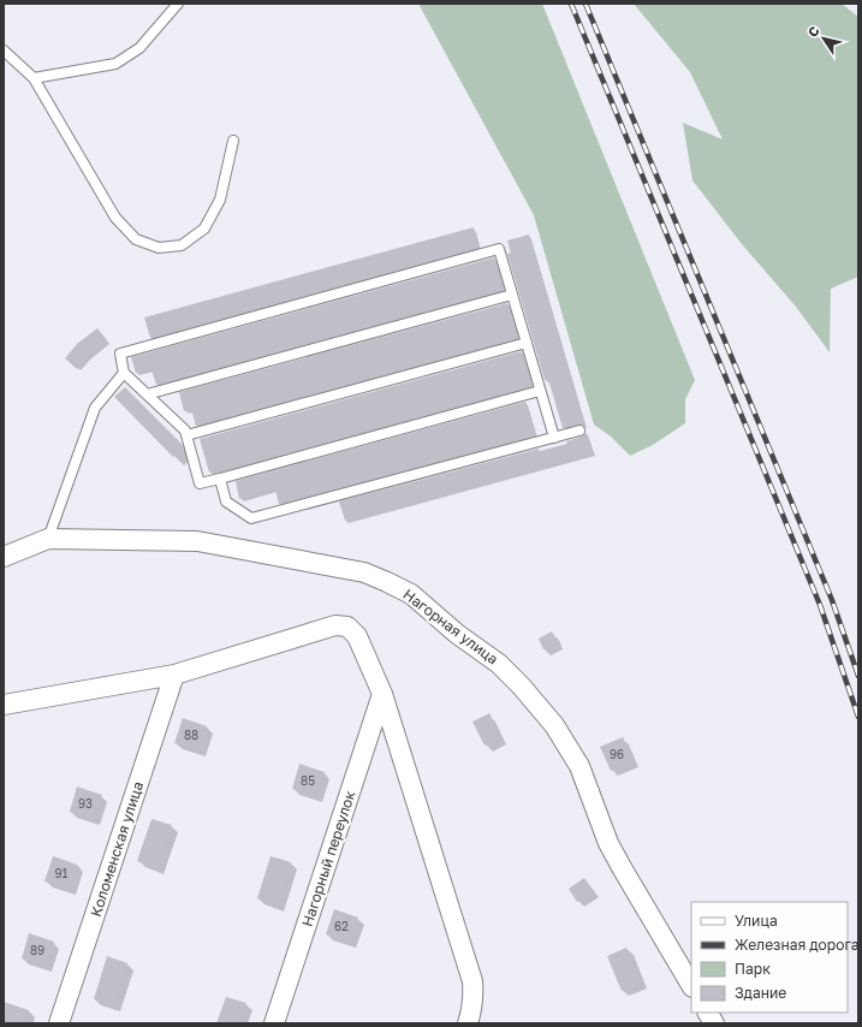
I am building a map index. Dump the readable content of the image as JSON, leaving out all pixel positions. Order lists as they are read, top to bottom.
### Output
{
  "streets": {
    "street": ["Нагорная улица", "Коломенская улица", "Нагорный переулок"]
  },
  "house_numbers": [
    "88",
    "96",
    "85",
    "93",
    "91",
    "62",
    "89"
  ],
  "legend": [
    "Улица",
    "Железная дорога",
    "Парк",
    "Здание"
  ],
  "north": "top left"
}
